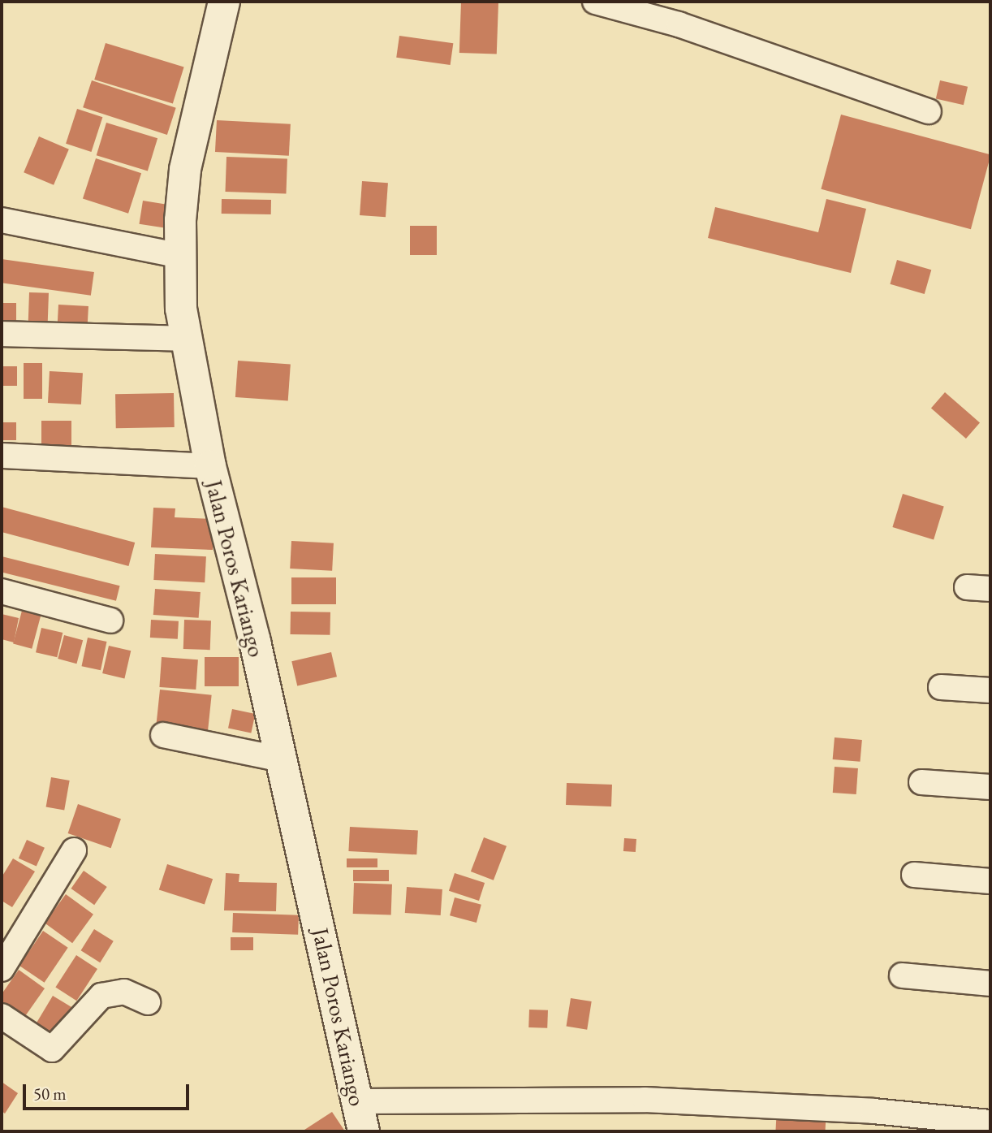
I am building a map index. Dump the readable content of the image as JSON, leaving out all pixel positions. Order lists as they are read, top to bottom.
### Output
{
  "streets": {
    "main road": ["Jalan Poros Kariango"]
  },
  "scale_bar": "50 m"
}
